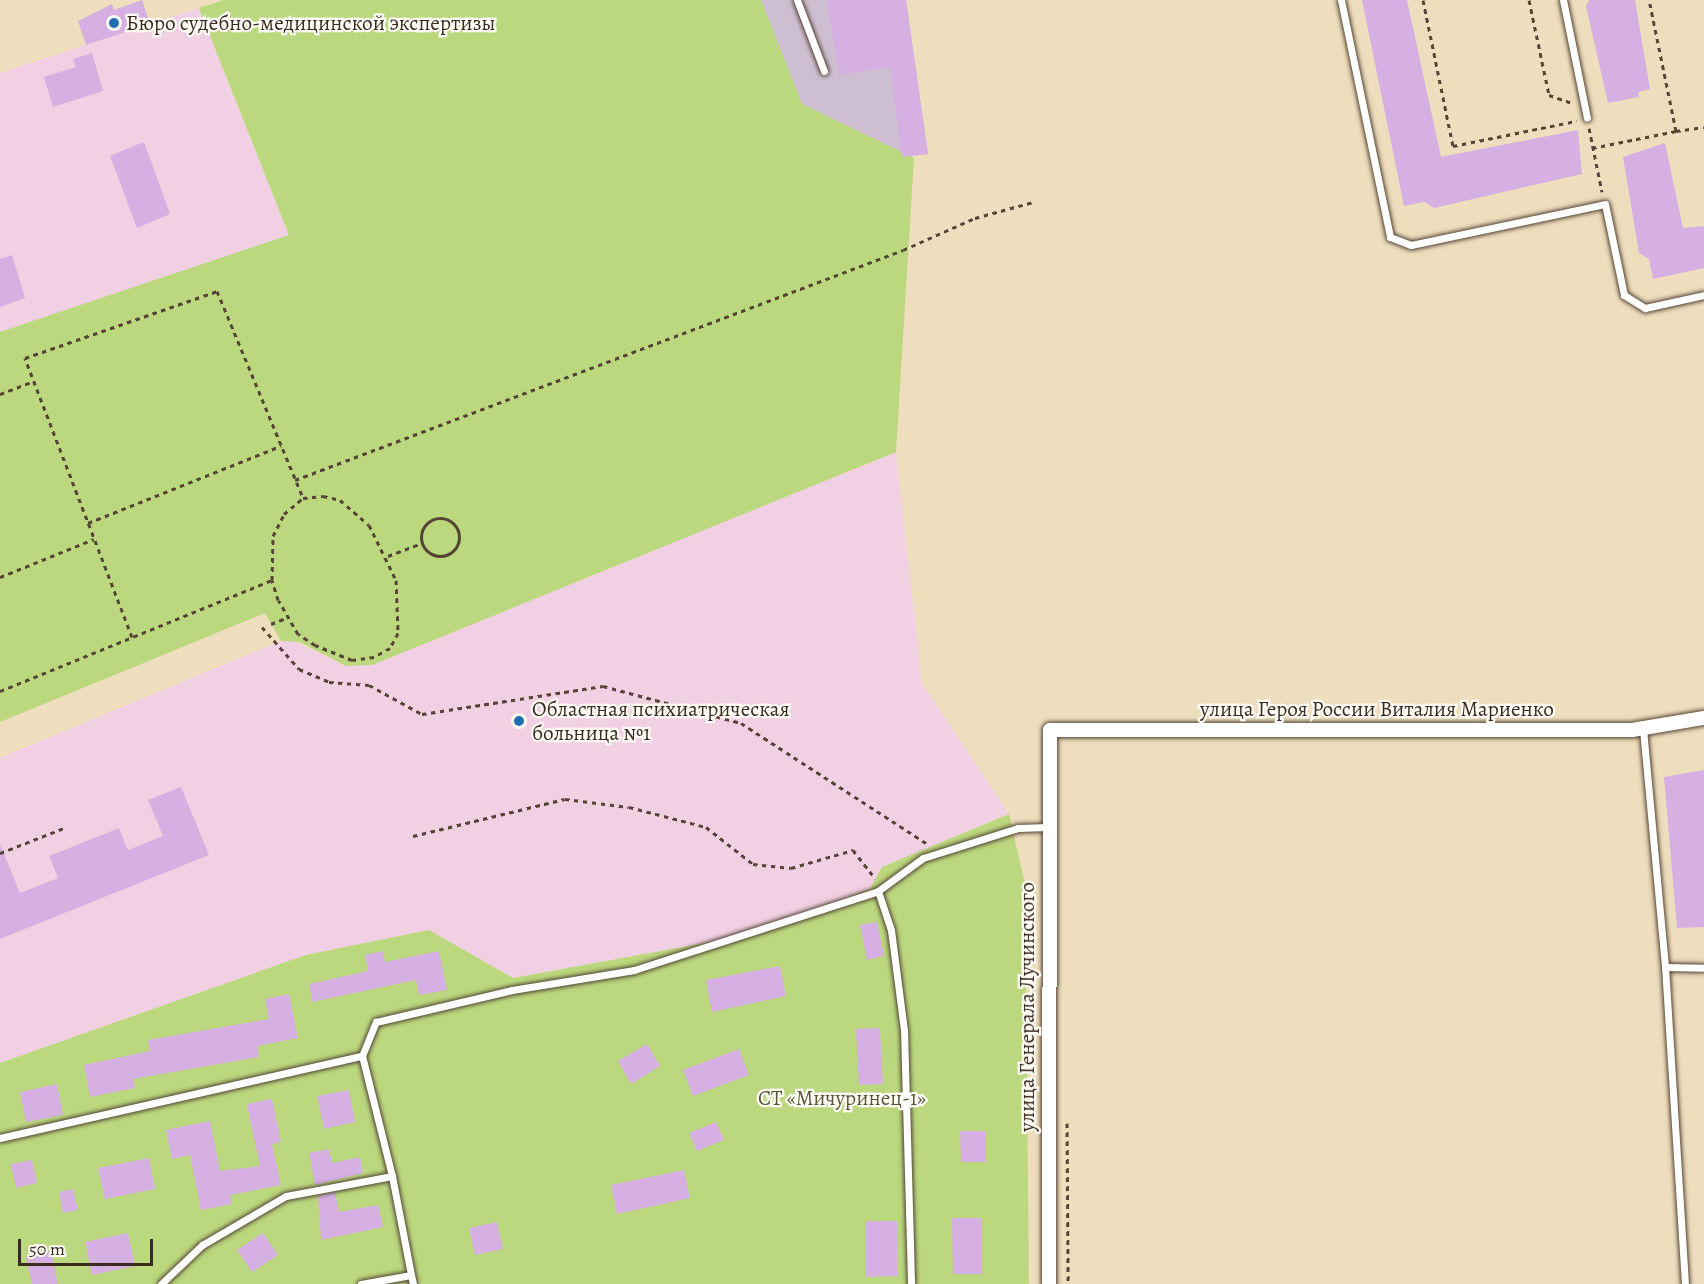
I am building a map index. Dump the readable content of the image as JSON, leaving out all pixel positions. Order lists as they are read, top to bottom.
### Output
{
  "streets": {
    "street": ["улица Героя России Виталия Мариенко", "улица Генерала Лучинского"]
  },
  "crossings": [
    ["улица Героя России Виталия Мариенко", "улица Генерала Лучинского"]
  ],
  "parks": ["СТ «Мичуринец-1»"],
  "places": ["Бюро судебно-медицинской экспертизы", "Областная психиатрическая больница №1"],
  "scale_bar": "50 m"
}
